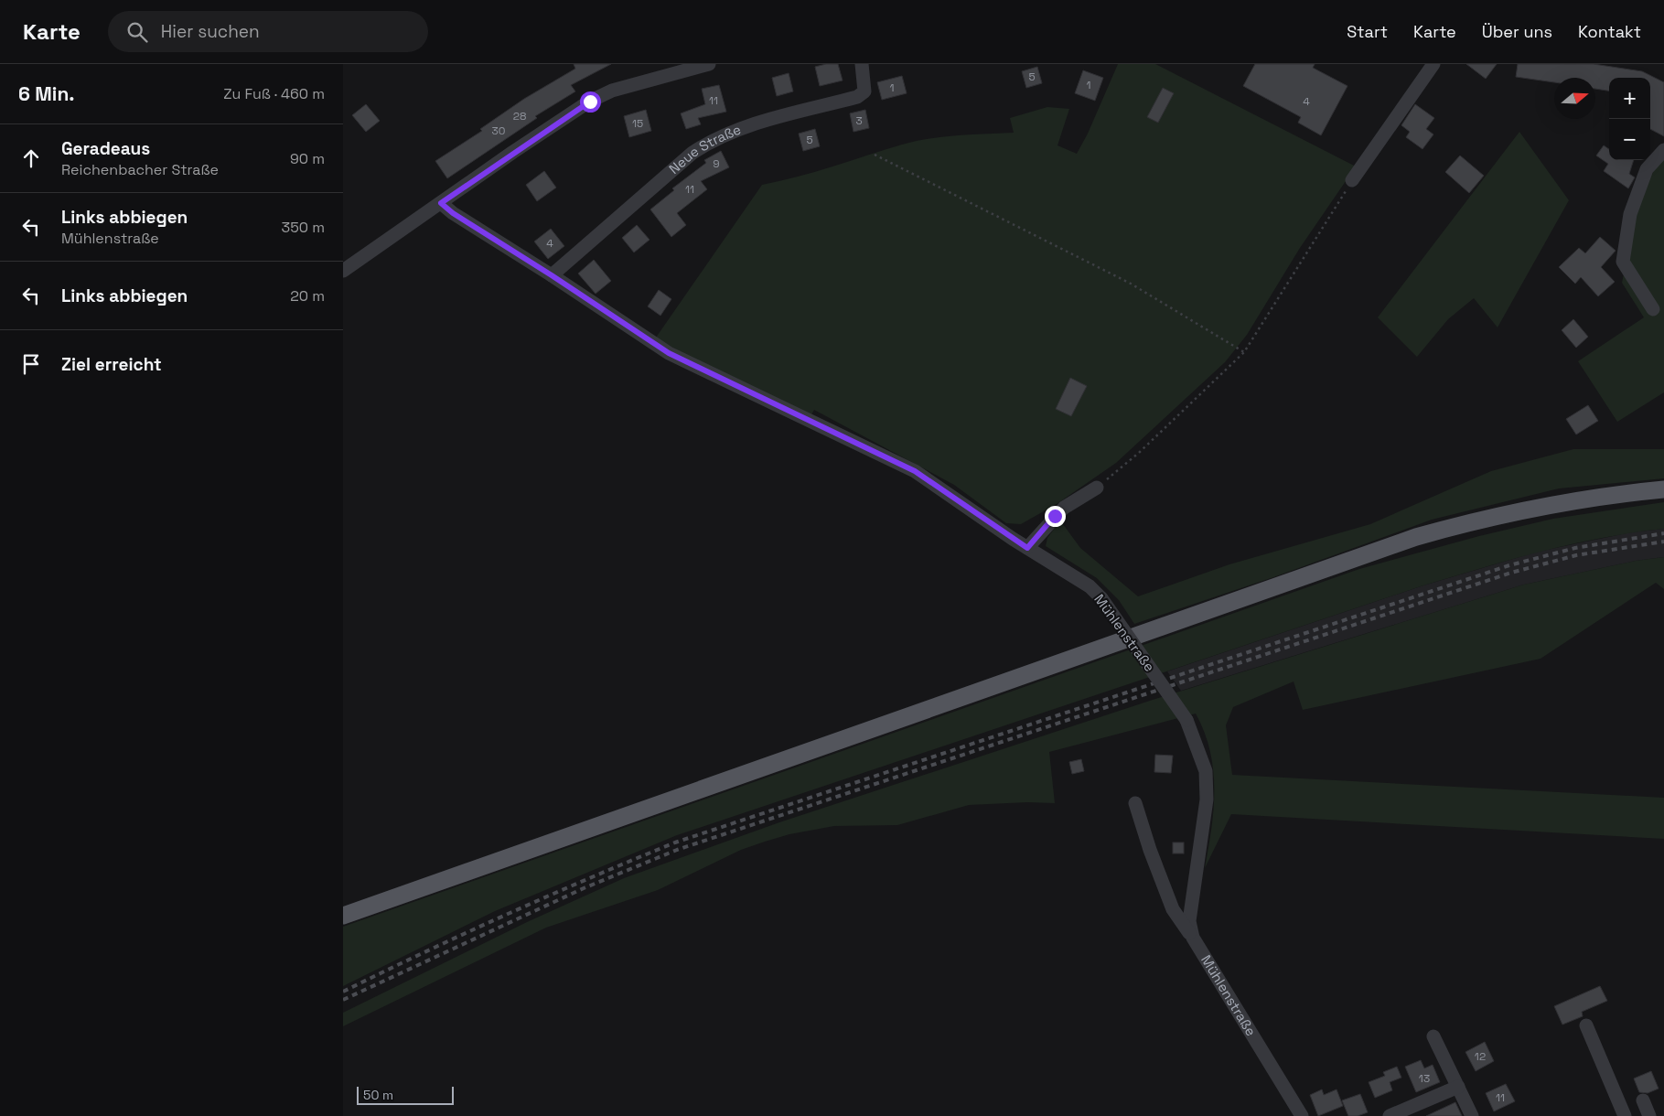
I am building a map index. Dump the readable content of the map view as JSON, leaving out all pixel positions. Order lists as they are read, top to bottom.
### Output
{
  "streets": {
    "street": ["Neue Straße", "Mühlenstraße"]
  },
  "crossings": [
    ["Neue Straße", "Mühlenstraße"]
  ],
  "house_numbers": [
    "5",
    "1",
    "1",
    "11",
    "4",
    "28",
    "3",
    "15",
    "30",
    "5",
    "9",
    "11",
    "4",
    "12",
    "13",
    "11"
  ],
  "scale_bar": "50 m",
  "north": "right",
  "page": {
    "header": "Karte",
    "search": "Hier suchen",
    "nav": [
      "Start",
      "Karte",
      "Über uns",
      "Kontakt"
    ],
    "heading": ["6 Min.", "Zu Fuß · 460 m"],
    "map_buttons": ["+", "−"],
    "list": [
      ["Geradeaus", "Reichenbacher Straße", "90 m"],
      ["Links abbiegen", "Mühlenstraße", "350 m"],
      ["Links abbiegen", "20 m"],
      "Ziel erreicht"
    ],
    "scale": "50 m"
  }
}
